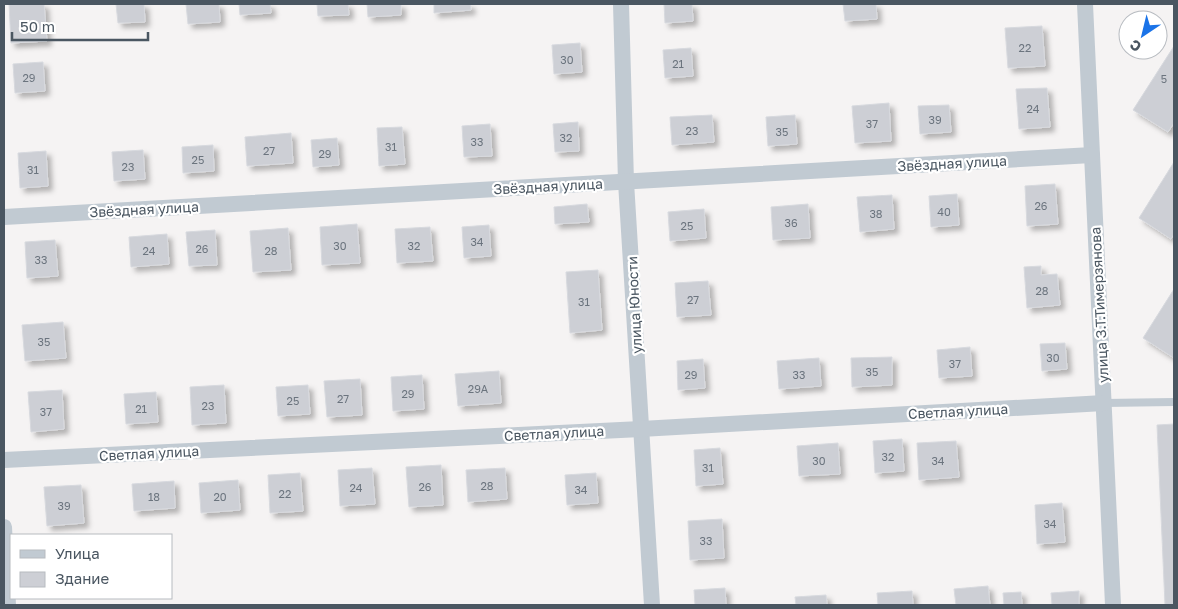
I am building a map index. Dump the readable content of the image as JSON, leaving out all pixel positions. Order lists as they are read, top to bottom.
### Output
{
  "streets": {
    "street": [
      "Звёздная улица",
      "улица Юности",
      "улица З.Т.Тимерзянова",
      "Светлая улица"
    ]
  },
  "crossings": [
    ["Звёздная улица", "улица Юности"],
    ["Звёздная улица", "улица З.Т.Тимерзянова"],
    ["улица Юности", "Светлая улица"],
    ["улица З.Т.Тимерзянова", "Светлая улица"]
  ],
  "house_numbers": [
    "22",
    "30",
    "21",
    "29",
    "5",
    "24",
    "39",
    "37",
    "23",
    "35",
    "32",
    "33",
    "31",
    "27",
    "29",
    "25",
    "23",
    "31",
    "26",
    "40",
    "38",
    "36",
    "25",
    "34",
    "30",
    "32",
    "26",
    "24",
    "28",
    "33",
    "28",
    "27",
    "31",
    "35",
    "30",
    "37",
    "35",
    "29",
    "33",
    "29А",
    "29",
    "27",
    "25",
    "23",
    "21",
    "37",
    "32",
    "30",
    "34",
    "31",
    "28",
    "26",
    "24",
    "34",
    "22",
    "18",
    "20",
    "39",
    "34",
    "33"
  ],
  "legend": ["Улица", "Здание"],
  "scale_bar": "50 m",
  "north": "bottom left"
}
